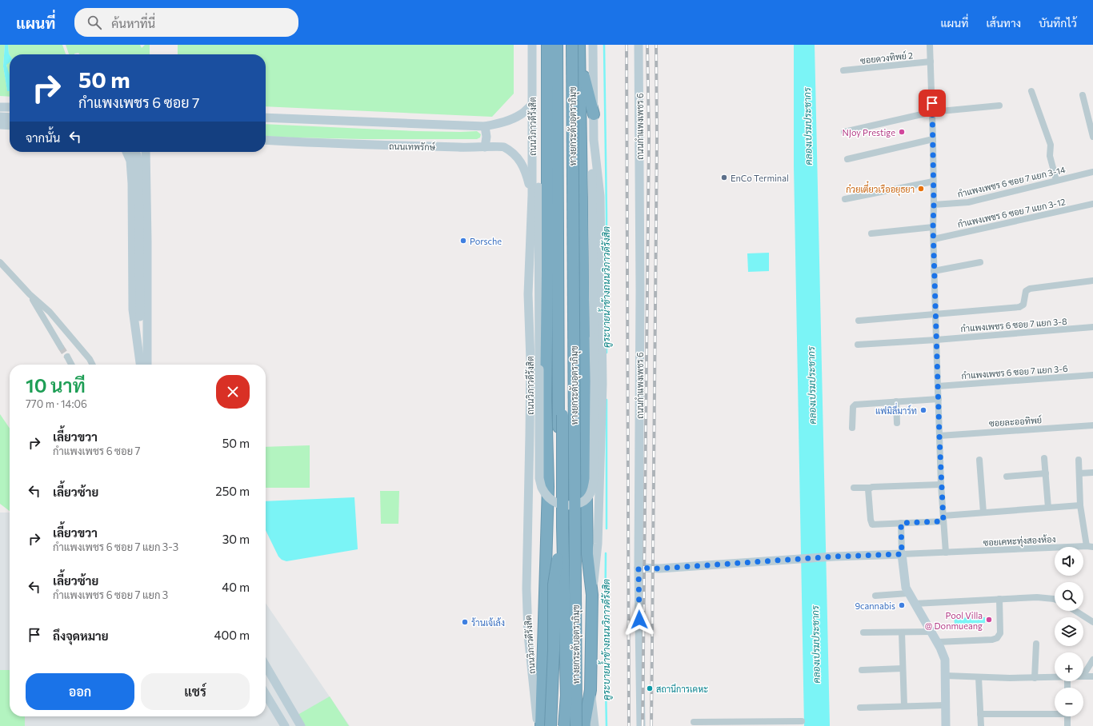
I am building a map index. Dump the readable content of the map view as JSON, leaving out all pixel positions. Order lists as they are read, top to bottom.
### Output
{
  "streets": {
    "highway": ["ทางยกระดับอุตราภิมุข"],
    "main road": ["ถนนวิภาวดีรังสิต", "ถนนกำแพงเพชร 6", "ถนนเทพรักษ์"],
    "street": [
      "ซอยดวงทิพย์ 2",
      "กำแพงเพชร 6 ซอย 7 แยก 3-14",
      "กำแพงเพชร 6 ซอย 7 แยก 3-12",
      "กำแพงเพชร 6 ซอย 7 แยก 3-8",
      "กำแพงเพชร 6 ซอย 7 แยก 3-6",
      "ซอยละออทิพย์",
      "ซอยเคหะทุ่งสองห้อง"
    ]
  },
  "crossings": [
    ["ถนนวิภาวดีรังสิต", "ถนนเทพรักษ์"]
  ],
  "water": ["คลองเปรมประชากร", "คูระบายน้ำข้างถนนวิภาวดีรังสิต"],
  "places": [
    "NJoy Prestige",
    "EnCo Terminal",
    "ก๋วยเตี๋ยวเรืออยุธยา",
    "Porsche",
    "แฟมิลี่มาร์ท",
    "9cannabis",
    "Pool Villa @ Donmueang",
    "ร้านเจ้เล้ง",
    "สถานีการเคหะ"
  ],
  "page": {
    "header": "แผนที่",
    "search": "ค้นหาที่นี่",
    "nav": ["แผนที่", "เส้นทาง", "บันทึกไว้"],
    "turn": ["50 m", "กำแพงเพชร 6 ซอย 7"],
    "then": "จากนั้น",
    "heading": ["10 นาที", "770 m · 14:06"],
    "list": [
      {
        "name": "เลี้ยวขวา",
        "note": "กำแพงเพชร 6 ซอย 7",
        "value": "50 m"
      },
      {
        "name": "เลี้ยวซ้าย",
        "value": "250 m"
      },
      {
        "name": "เลี้ยวขวา",
        "note": "กำแพงเพชร 6 ซอย 7 แยก 3-3",
        "value": "30 m"
      },
      {
        "name": "เลี้ยวซ้าย",
        "note": "กำแพงเพชร 6 ซอย 7 แยก 3",
        "value": "40 m"
      },
      {
        "name": "ถึงจุดหมาย",
        "value": "400 m"
      }
    ],
    "map_buttons": ["+", "−"],
    "buttons": ["ออก", "แชร์"]
  }
}
